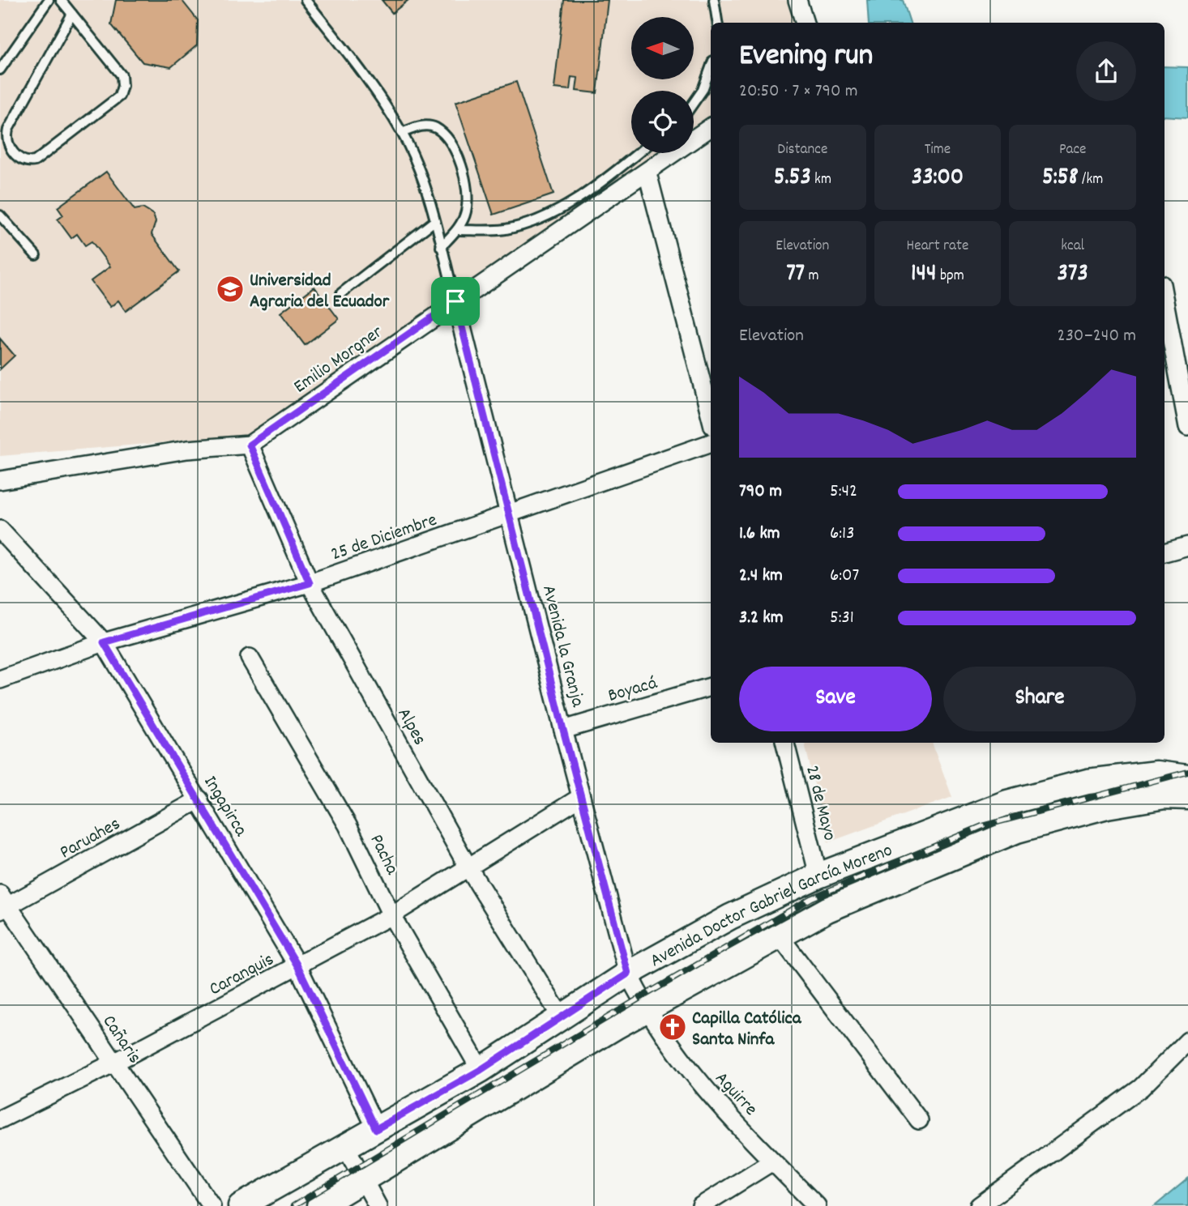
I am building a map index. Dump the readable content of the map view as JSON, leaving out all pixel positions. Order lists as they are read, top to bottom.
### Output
{
  "streets": {
    "main road": ["Avenida Doctor Gabriel García Moreno"],
    "street": [
      "Emilio Morgner",
      "25 de Diciembre",
      "Avenida la Granja",
      "Boyacá",
      "Alpes",
      "28 de Mayo",
      "Ingapirca",
      "Paruahes",
      "Pacha",
      "Caranquis",
      "Cañaris",
      "Aguirre"
    ]
  },
  "crossings": [
    ["Emilio Morgner", "Avenida la Granja"],
    ["Emilio Morgner", "Alpes"],
    ["25 de Diciembre", "Avenida la Granja"],
    ["25 de Diciembre", "Alpes"],
    ["25 de Diciembre", "Ingapirca"],
    ["Avenida la Granja", "Boyacá"],
    ["Avenida la Granja", "Avenida Doctor Gabriel García Moreno"],
    ["Avenida la Granja", "Caranquis"],
    ["Avenida la Granja", "Aguirre"],
    ["Alpes", "Avenida Doctor Gabriel García Moreno"],
    ["Alpes", "Caranquis"],
    ["28 de Mayo", "Avenida Doctor Gabriel García Moreno"],
    ["Ingapirca", "Paruahes"],
    ["Ingapirca", "Avenida Doctor Gabriel García Moreno"],
    ["Ingapirca", "Caranquis"],
    ["Paruahes", "Cañaris"],
    ["Pacha", "Avenida Doctor Gabriel García Moreno"],
    ["Pacha", "Caranquis"],
    ["Avenida Doctor Gabriel García Moreno", "Aguirre"],
    ["Caranquis", "Cañaris"]
  ],
  "places": {
    "school or university": ["Universidad Agraria del Ecuador"],
    "church": ["Capilla Católica Santa Ninfa"]
  },
  "north": "left",
  "page": {
    "heading": ["Evening run", "20:50 · 7 × 790 m"],
    "stats": [
      ["Distance", "5.53 km"],
      ["Time", "33:00"],
      ["Pace", "5:58 /km"],
      ["Elevation", "77 m"],
      ["Heart rate", "144 bpm"],
      ["kcal", "373"]
    ],
    "chart": ["Elevation", "230–240 m"],
    "list": [
      {
        "name": "790 m",
        "note": "5:42"
      },
      {
        "name": "1.6 km",
        "note": "6:13"
      },
      {
        "name": "2.4 km",
        "note": "6:07"
      },
      {
        "name": "3.2 km",
        "note": "5:31"
      }
    ],
    "buttons": ["Save", "Share"]
  }
}
